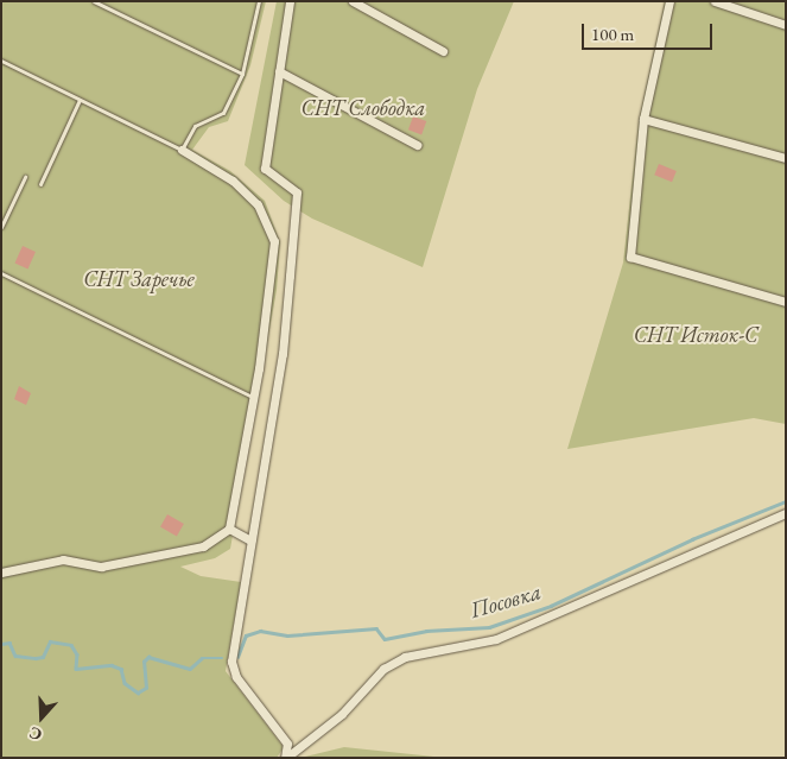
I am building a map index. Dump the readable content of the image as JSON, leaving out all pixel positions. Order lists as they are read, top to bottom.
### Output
{
  "water": ["Посовка"],
  "parks": ["СНТ Слободка", "СНТ Заречье", "СНТ Исток-С"],
  "scale_bar": "100 m",
  "north": "bottom"
}
